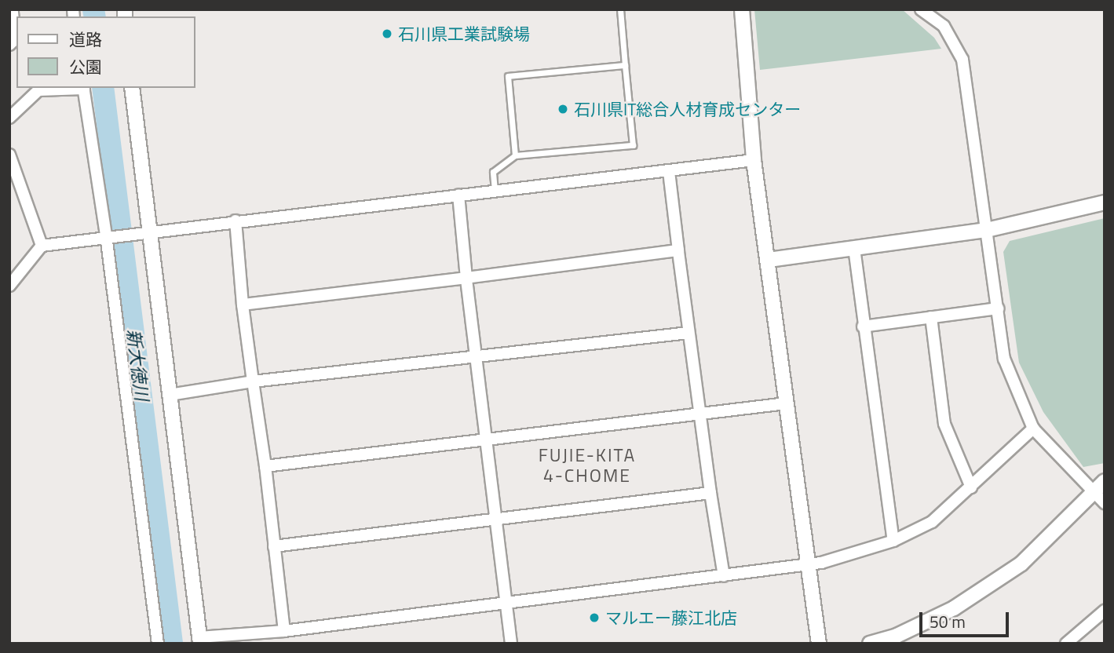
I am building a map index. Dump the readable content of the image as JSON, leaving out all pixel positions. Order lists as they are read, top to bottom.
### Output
{
  "districts": ["FUJIE-KITA 4-CHOME"],
  "water": ["新大徳川"],
  "places": ["石川県工業試験場", "石川県IT総合人材育成センター", "マルエー藤江北店"],
  "legend": ["道路", "公園"],
  "scale_bar": "50 m"
}
